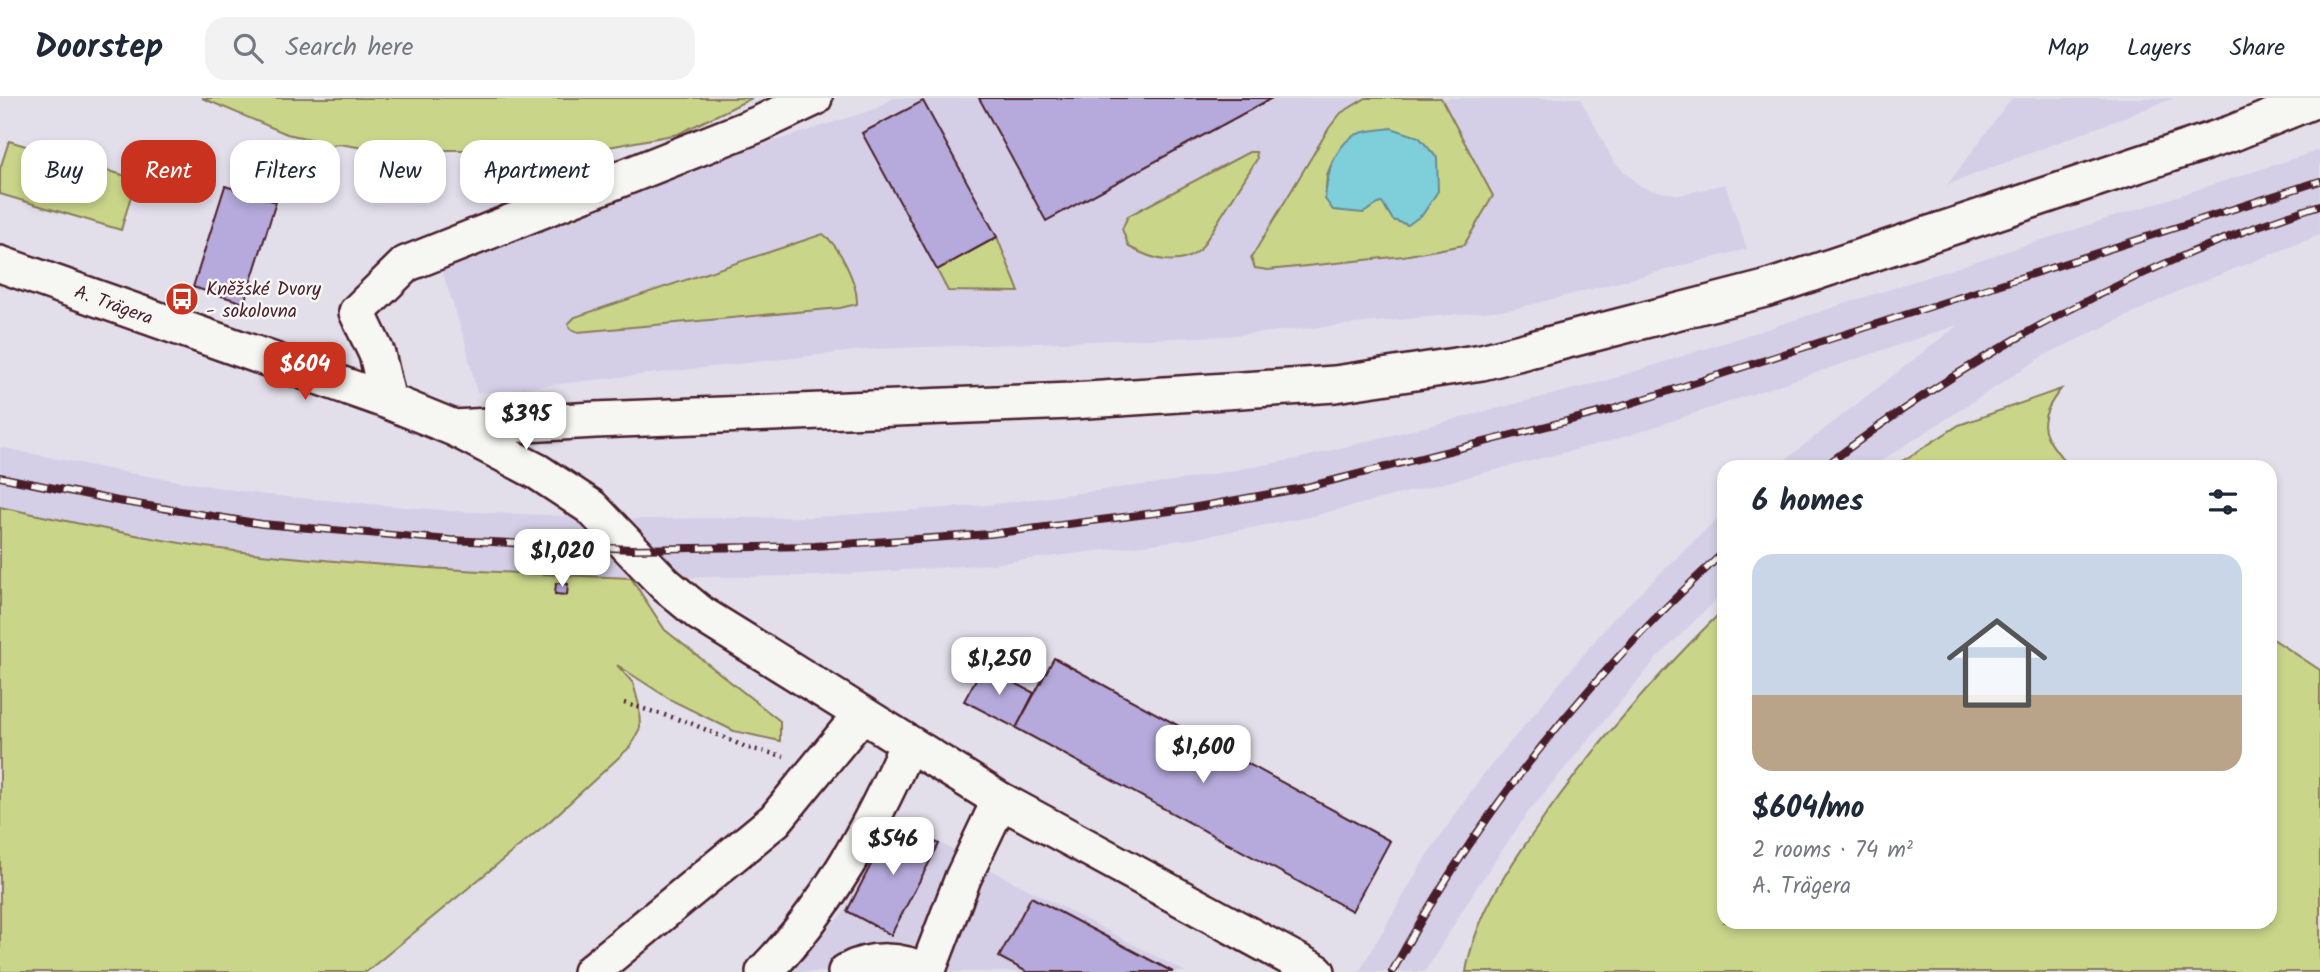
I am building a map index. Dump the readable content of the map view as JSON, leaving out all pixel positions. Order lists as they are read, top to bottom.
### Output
{
  "streets": {
    "street": ["A. Trägera"]
  },
  "places": {
    "bus stop": ["Kněžské Dvory - sokolovna"]
  },
  "page": {
    "header": "Doorstep",
    "search": "Search here",
    "nav": ["Map", "Layers", "Share"],
    "chip": [
      "Buy",
      "Rent",
      "Filters",
      "New",
      "Apartment"
    ],
    "price": [
      "$604",
      "$395",
      "$1,020",
      "$1,250",
      "$1,600",
      "$546"
    ],
    "heading": "6 homes",
    "list": [
      {
        "name": "$604/mo",
        "note": "2 rooms · 74 m² · A. Trägera"
      }
    ]
  }
}
